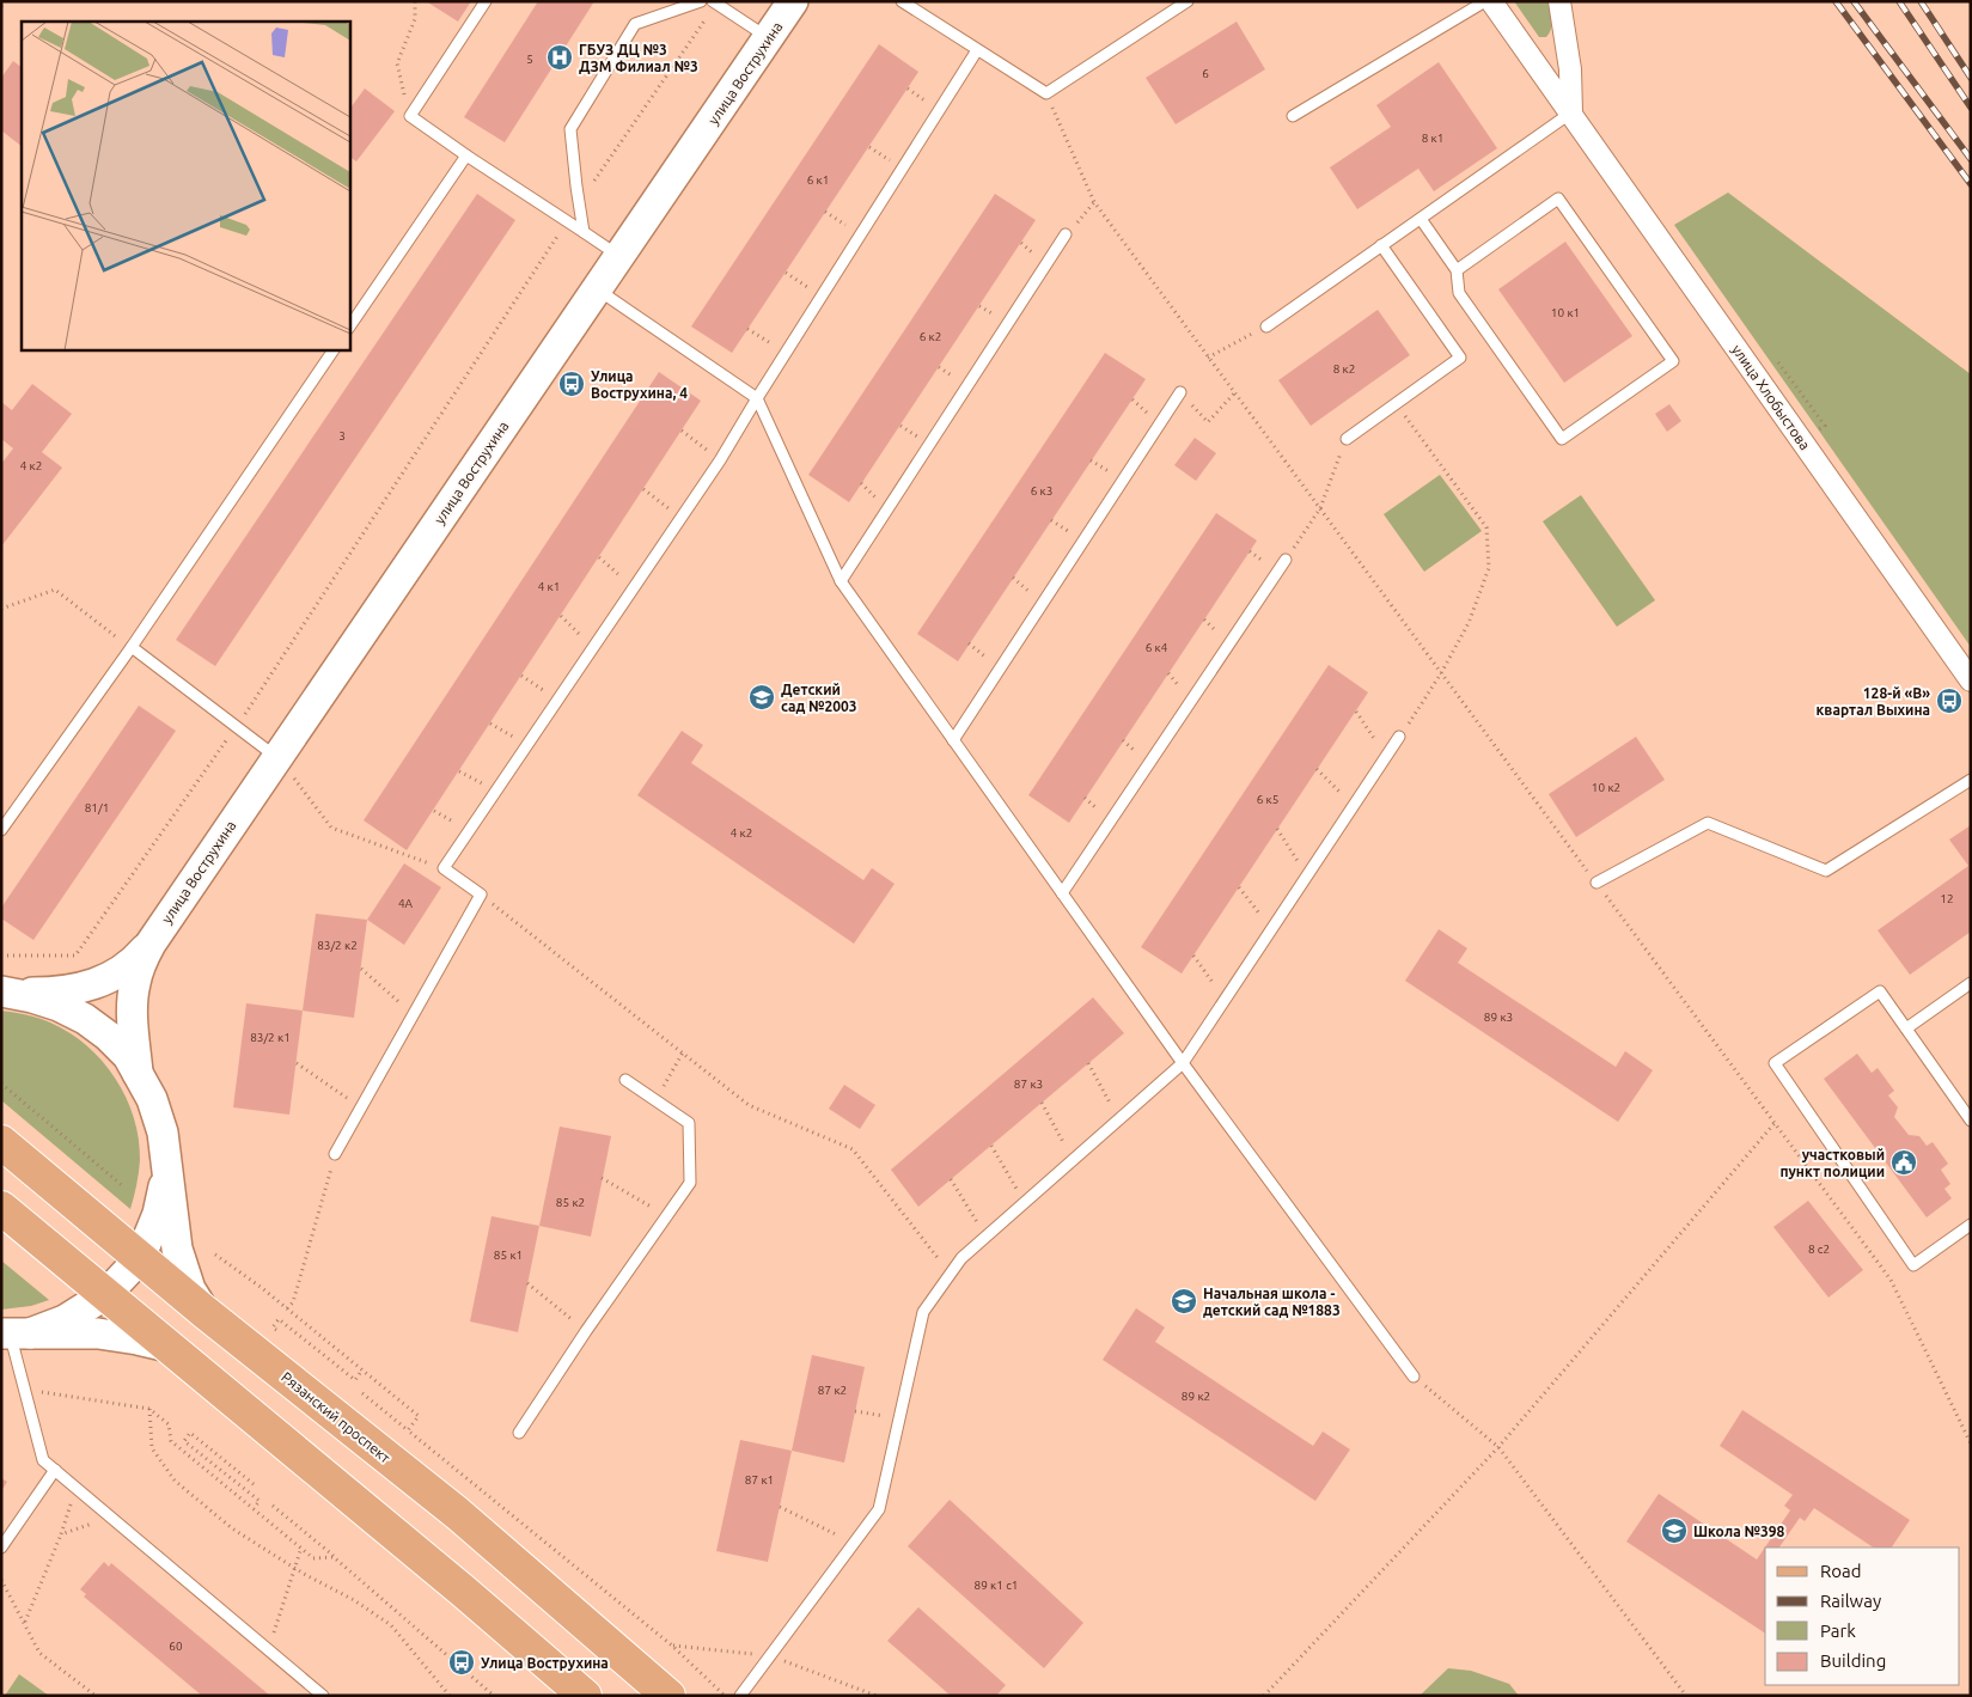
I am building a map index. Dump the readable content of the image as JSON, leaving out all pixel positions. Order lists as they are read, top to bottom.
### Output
{
  "streets": {
    "main road": ["Рязанский проспект"],
    "street": ["улица Вострухина", "улица Хлобыстова"]
  },
  "places": {
    "hospital": ["ГБУЗ ДЦ №3 ДЗМ Филиал №3"],
    "bus stop": ["Улица Вострухина, 4", "128-й «В» квартал Выхина", "Улица Вострухина"],
    "school or university": ["Детский сад №2003", "Начальная школа - детский сад №1883", "Школа №398"],
    "public building": ["участковый пункт полиции"]
  },
  "house_numbers": [
    "5",
    "6",
    "8 к1",
    "6 к1",
    "10 к1",
    "6 к2",
    "8 к2",
    "3",
    "4 к2",
    "6 к3",
    "4 к1",
    "6 к4",
    "10 к2",
    "6 к5",
    "81/1",
    "4 к2",
    "12",
    "4А",
    "83/2 к2",
    "89 к3",
    "83/2 к1",
    "87 к3",
    "85 к2",
    "8 с2",
    "85 к1",
    "87 к2",
    "89 к2",
    "87 к1",
    "89 к1 с1",
    "60"
  ],
  "legend": [
    "Road",
    "Railway",
    "Park",
    "Building"
  ]
}
